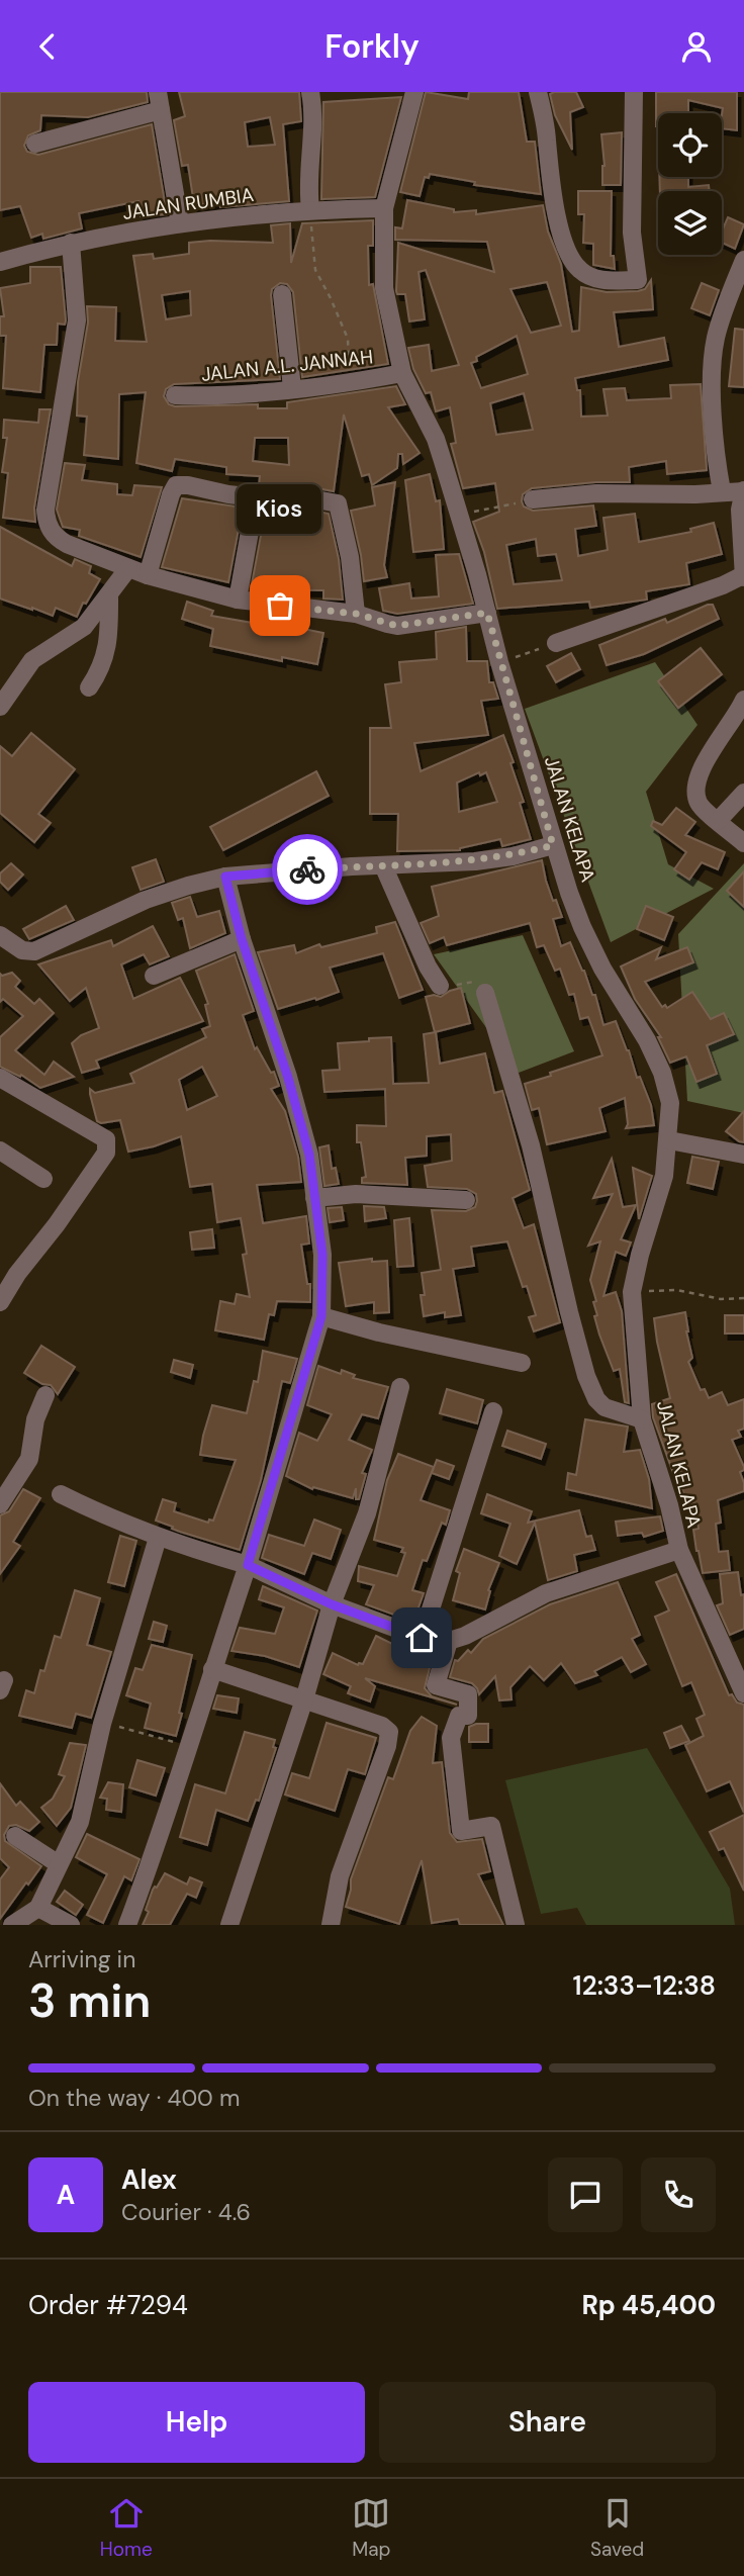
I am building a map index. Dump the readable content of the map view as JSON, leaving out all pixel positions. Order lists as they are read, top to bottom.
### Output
{
  "streets": {
    "street": ["JALAN RUMBIA", "JALAN A.L. JANNAH", "JALAN KELAPA"]
  },
  "crossings": [
    ["JALAN RUMBIA", "JALAN KELAPA"],
    ["JALAN A.L. JANNAH", "JALAN KELAPA"]
  ],
  "places": ["Kios"],
  "page": {
    "header": "Forkly",
    "bubble": "Kios",
    "heading": ["3 min", "Arriving in", "12:33–12:38"],
    "panel": [
      "Alex",
      "Courier · 4.6",
      "Order #7294",
      "Rp 45,400"
    ],
    "bar": "On the way · 400 m",
    "round": "A",
    "buttons": ["Help", "Share"],
    "tabs": ["Home", "Map", "Saved"]
  }
}
